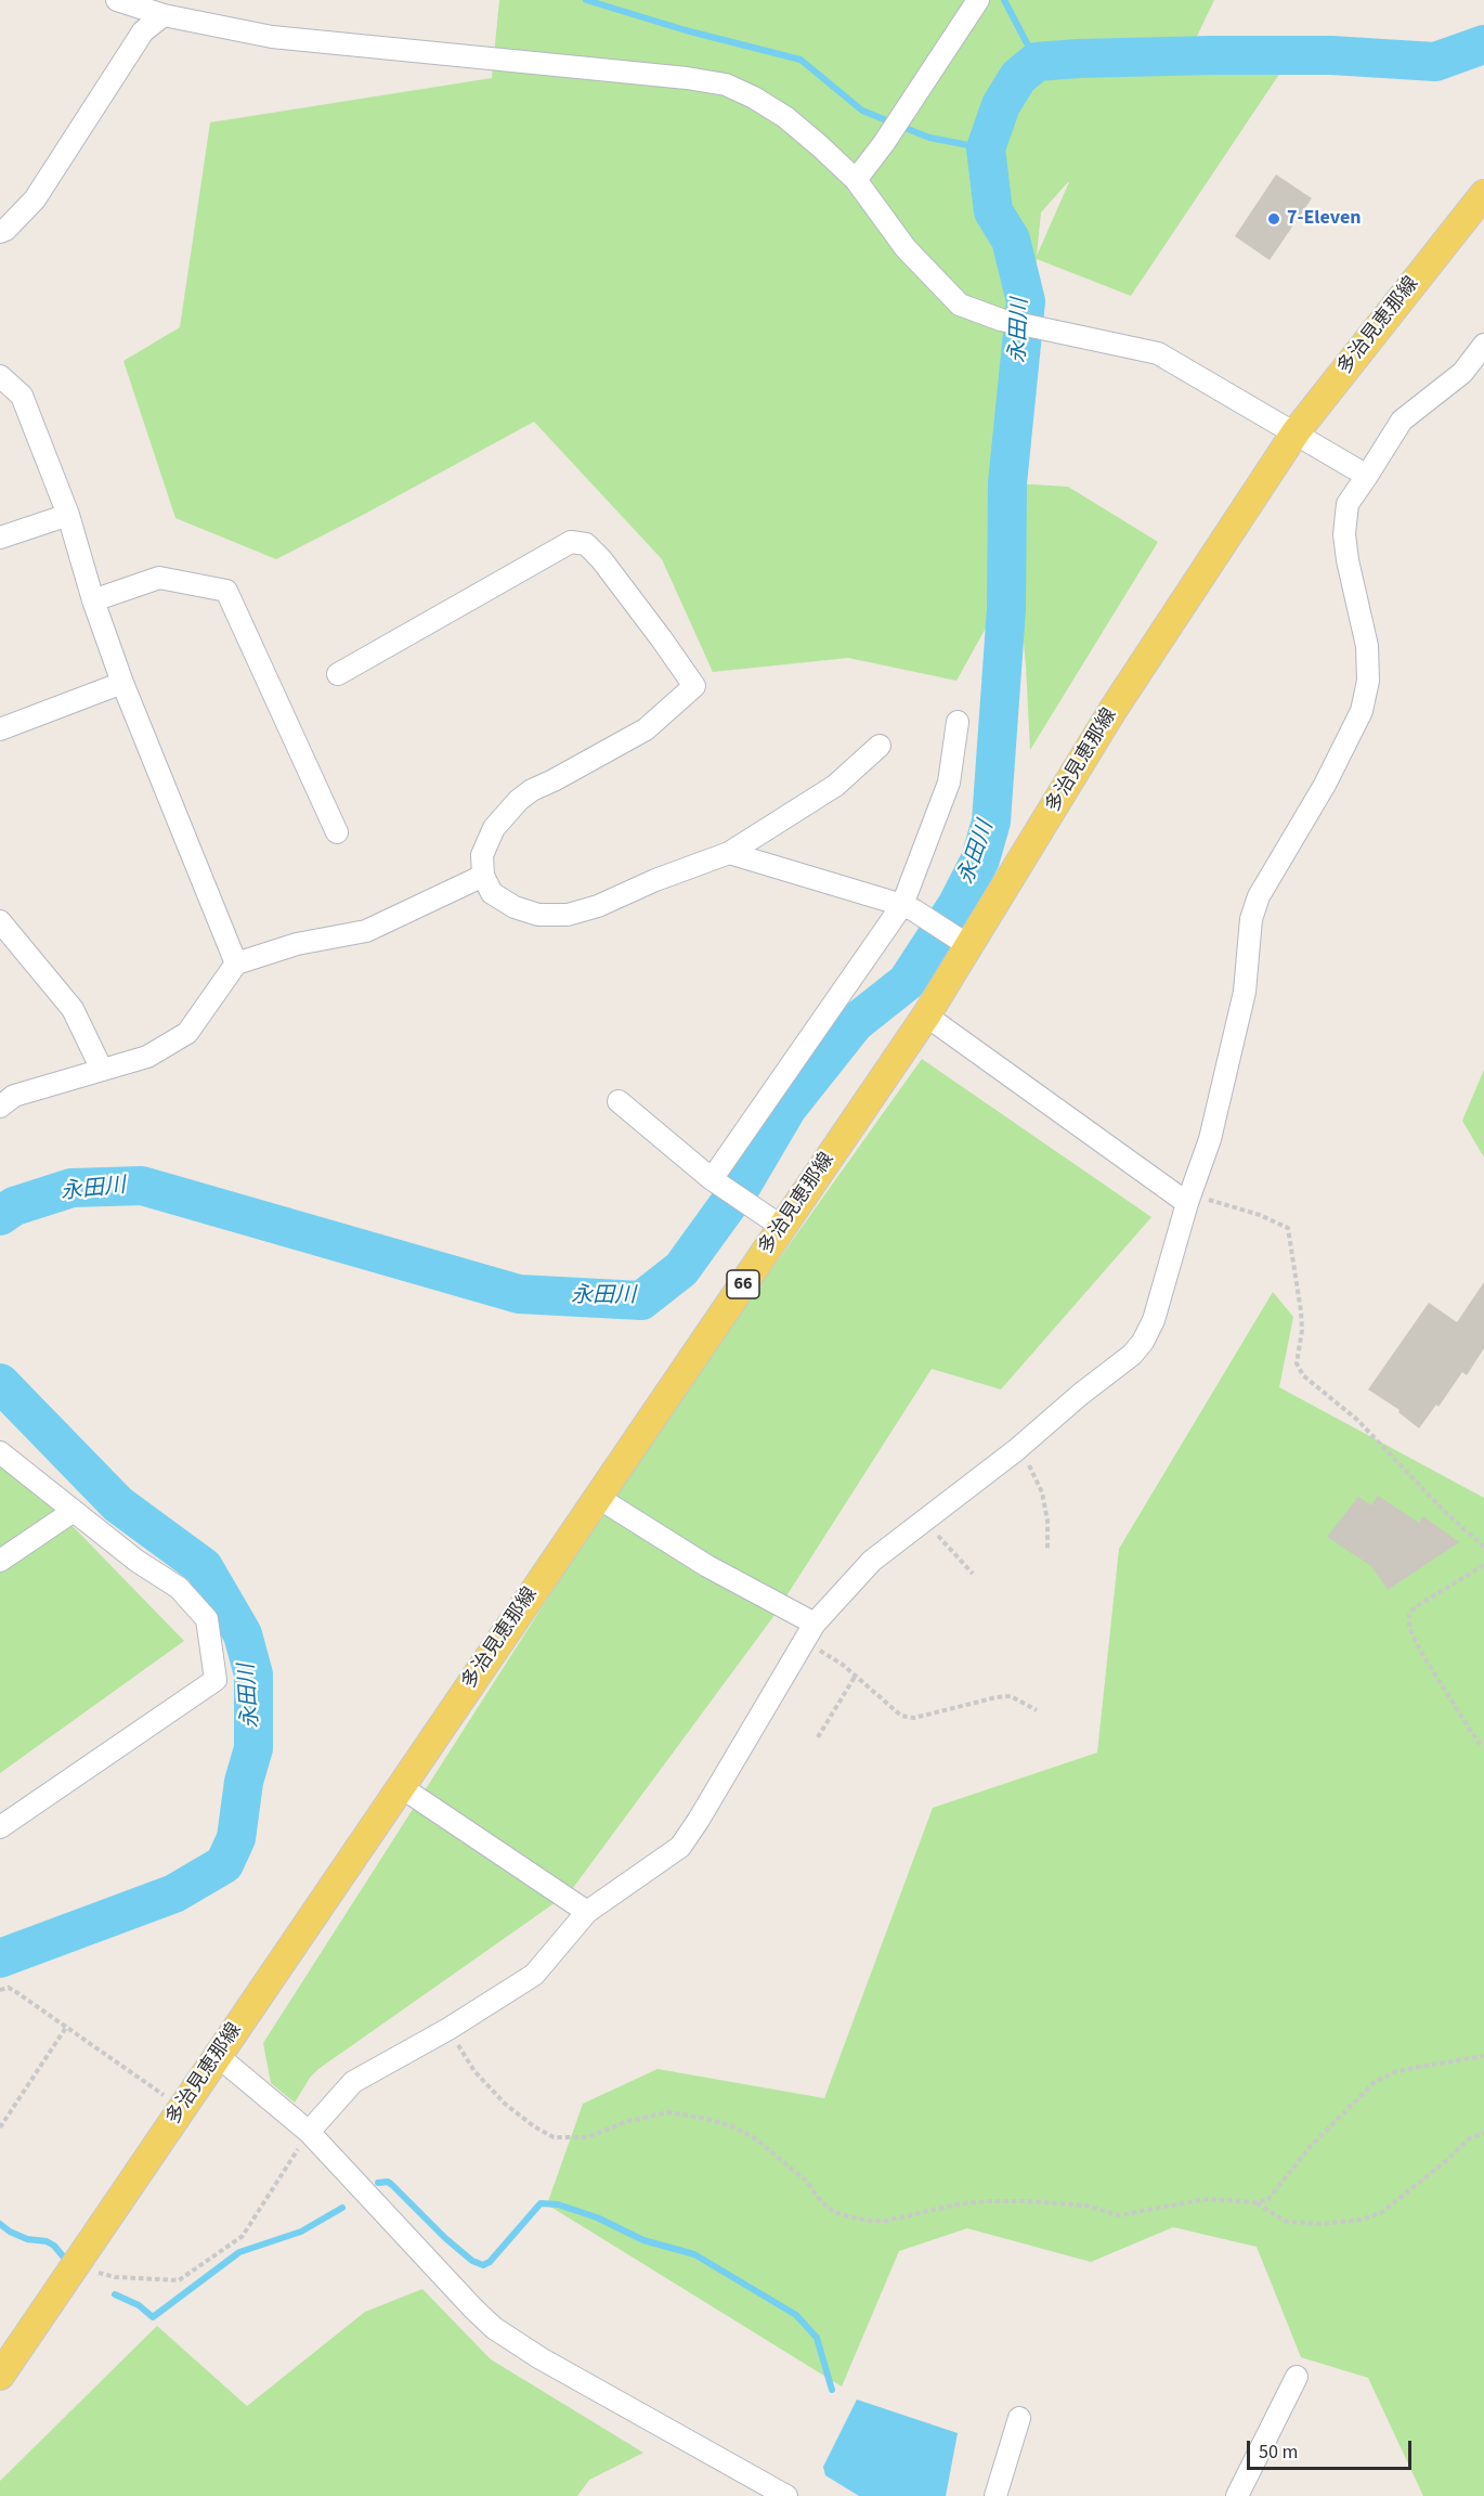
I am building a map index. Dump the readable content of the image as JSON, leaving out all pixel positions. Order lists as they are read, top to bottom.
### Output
{
  "streets": {
    "main road": ["多治見恵那線", "66"]
  },
  "water": ["永田川"],
  "places": ["7-Eleven"],
  "scale_bar": "50 m"
}
